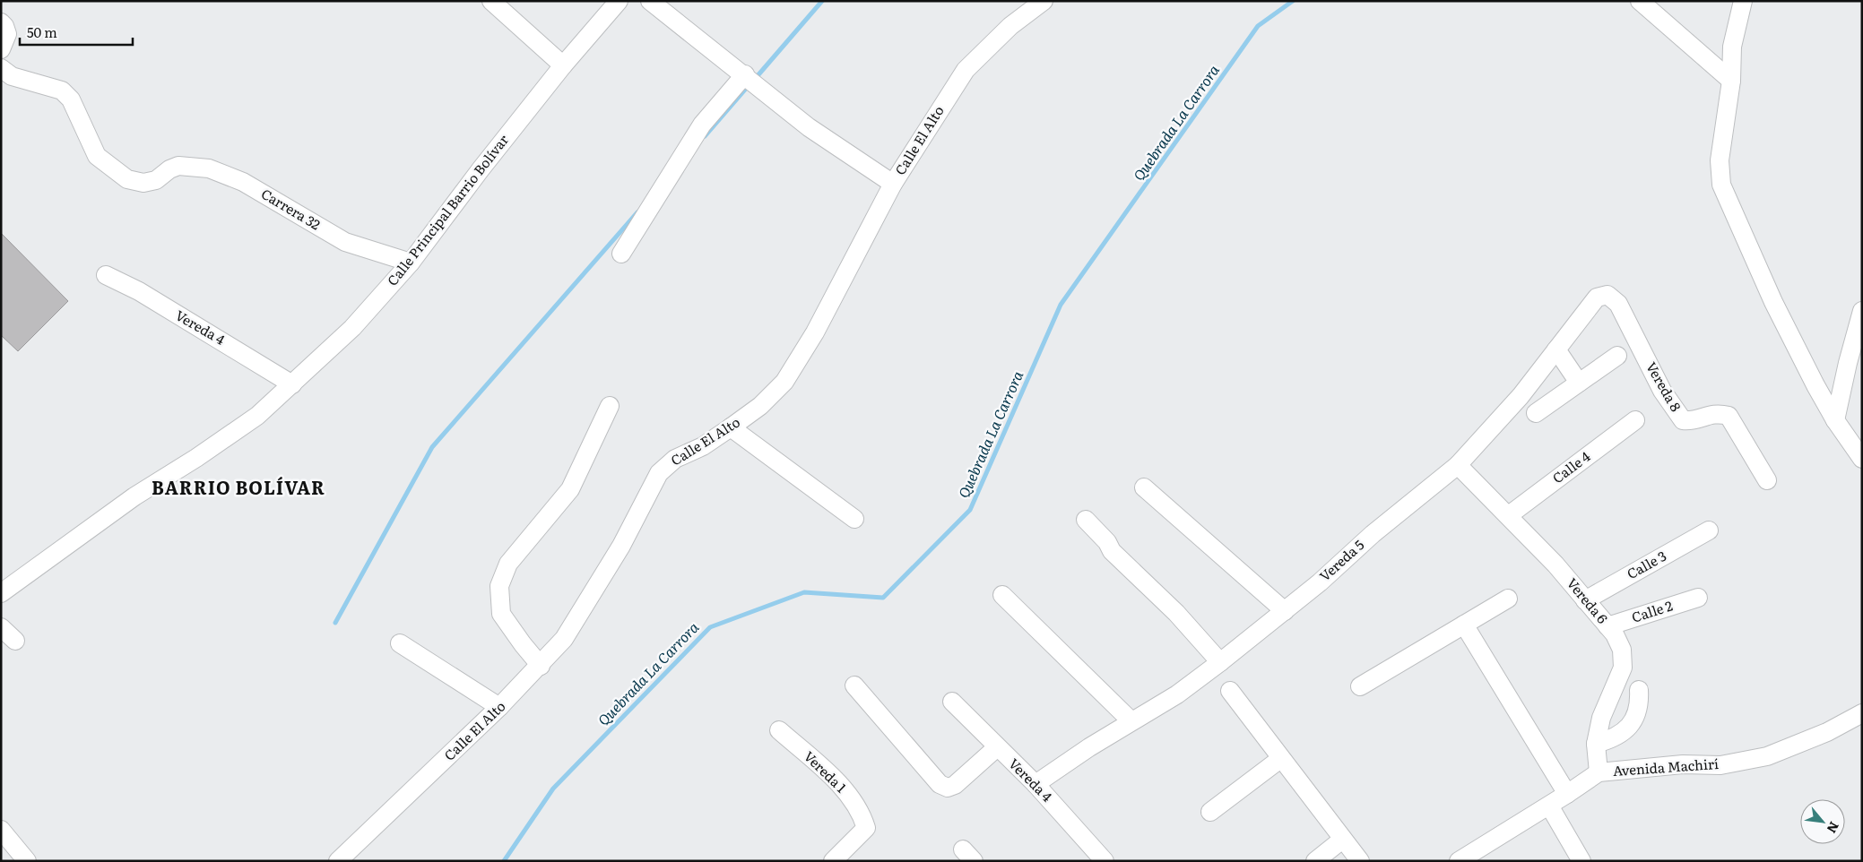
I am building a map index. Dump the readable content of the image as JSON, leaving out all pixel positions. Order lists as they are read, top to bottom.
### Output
{
  "streets": {
    "street": [
      "Calle El Alto",
      "Carrera 32",
      "Calle Principal Barrio Bolívar",
      "Vereda 4",
      "Vereda 8",
      "Calle 4",
      "Vereda 5",
      "Calle 3",
      "Vereda 6",
      "Calle 2",
      "Avenida Machirí",
      "Vereda 1"
    ]
  },
  "crossings": [
    ["Carrera 32", "Calle Principal Barrio Bolívar"],
    ["Calle Principal Barrio Bolívar", "Vereda 4"],
    ["Vereda 4", "Vereda 5"],
    ["Vereda 8", "Vereda 5"],
    ["Calle 4", "Vereda 6"],
    ["Vereda 5", "Vereda 6"],
    ["Calle 3", "Vereda 6"],
    ["Vereda 6", "Calle 2"],
    ["Vereda 6", "Avenida Machirí"]
  ],
  "districts": ["BARRIO BOLÍVAR"],
  "water": ["Quebrada La Carrora"],
  "scale_bar": "50 m",
  "north": "bottom right"
}
